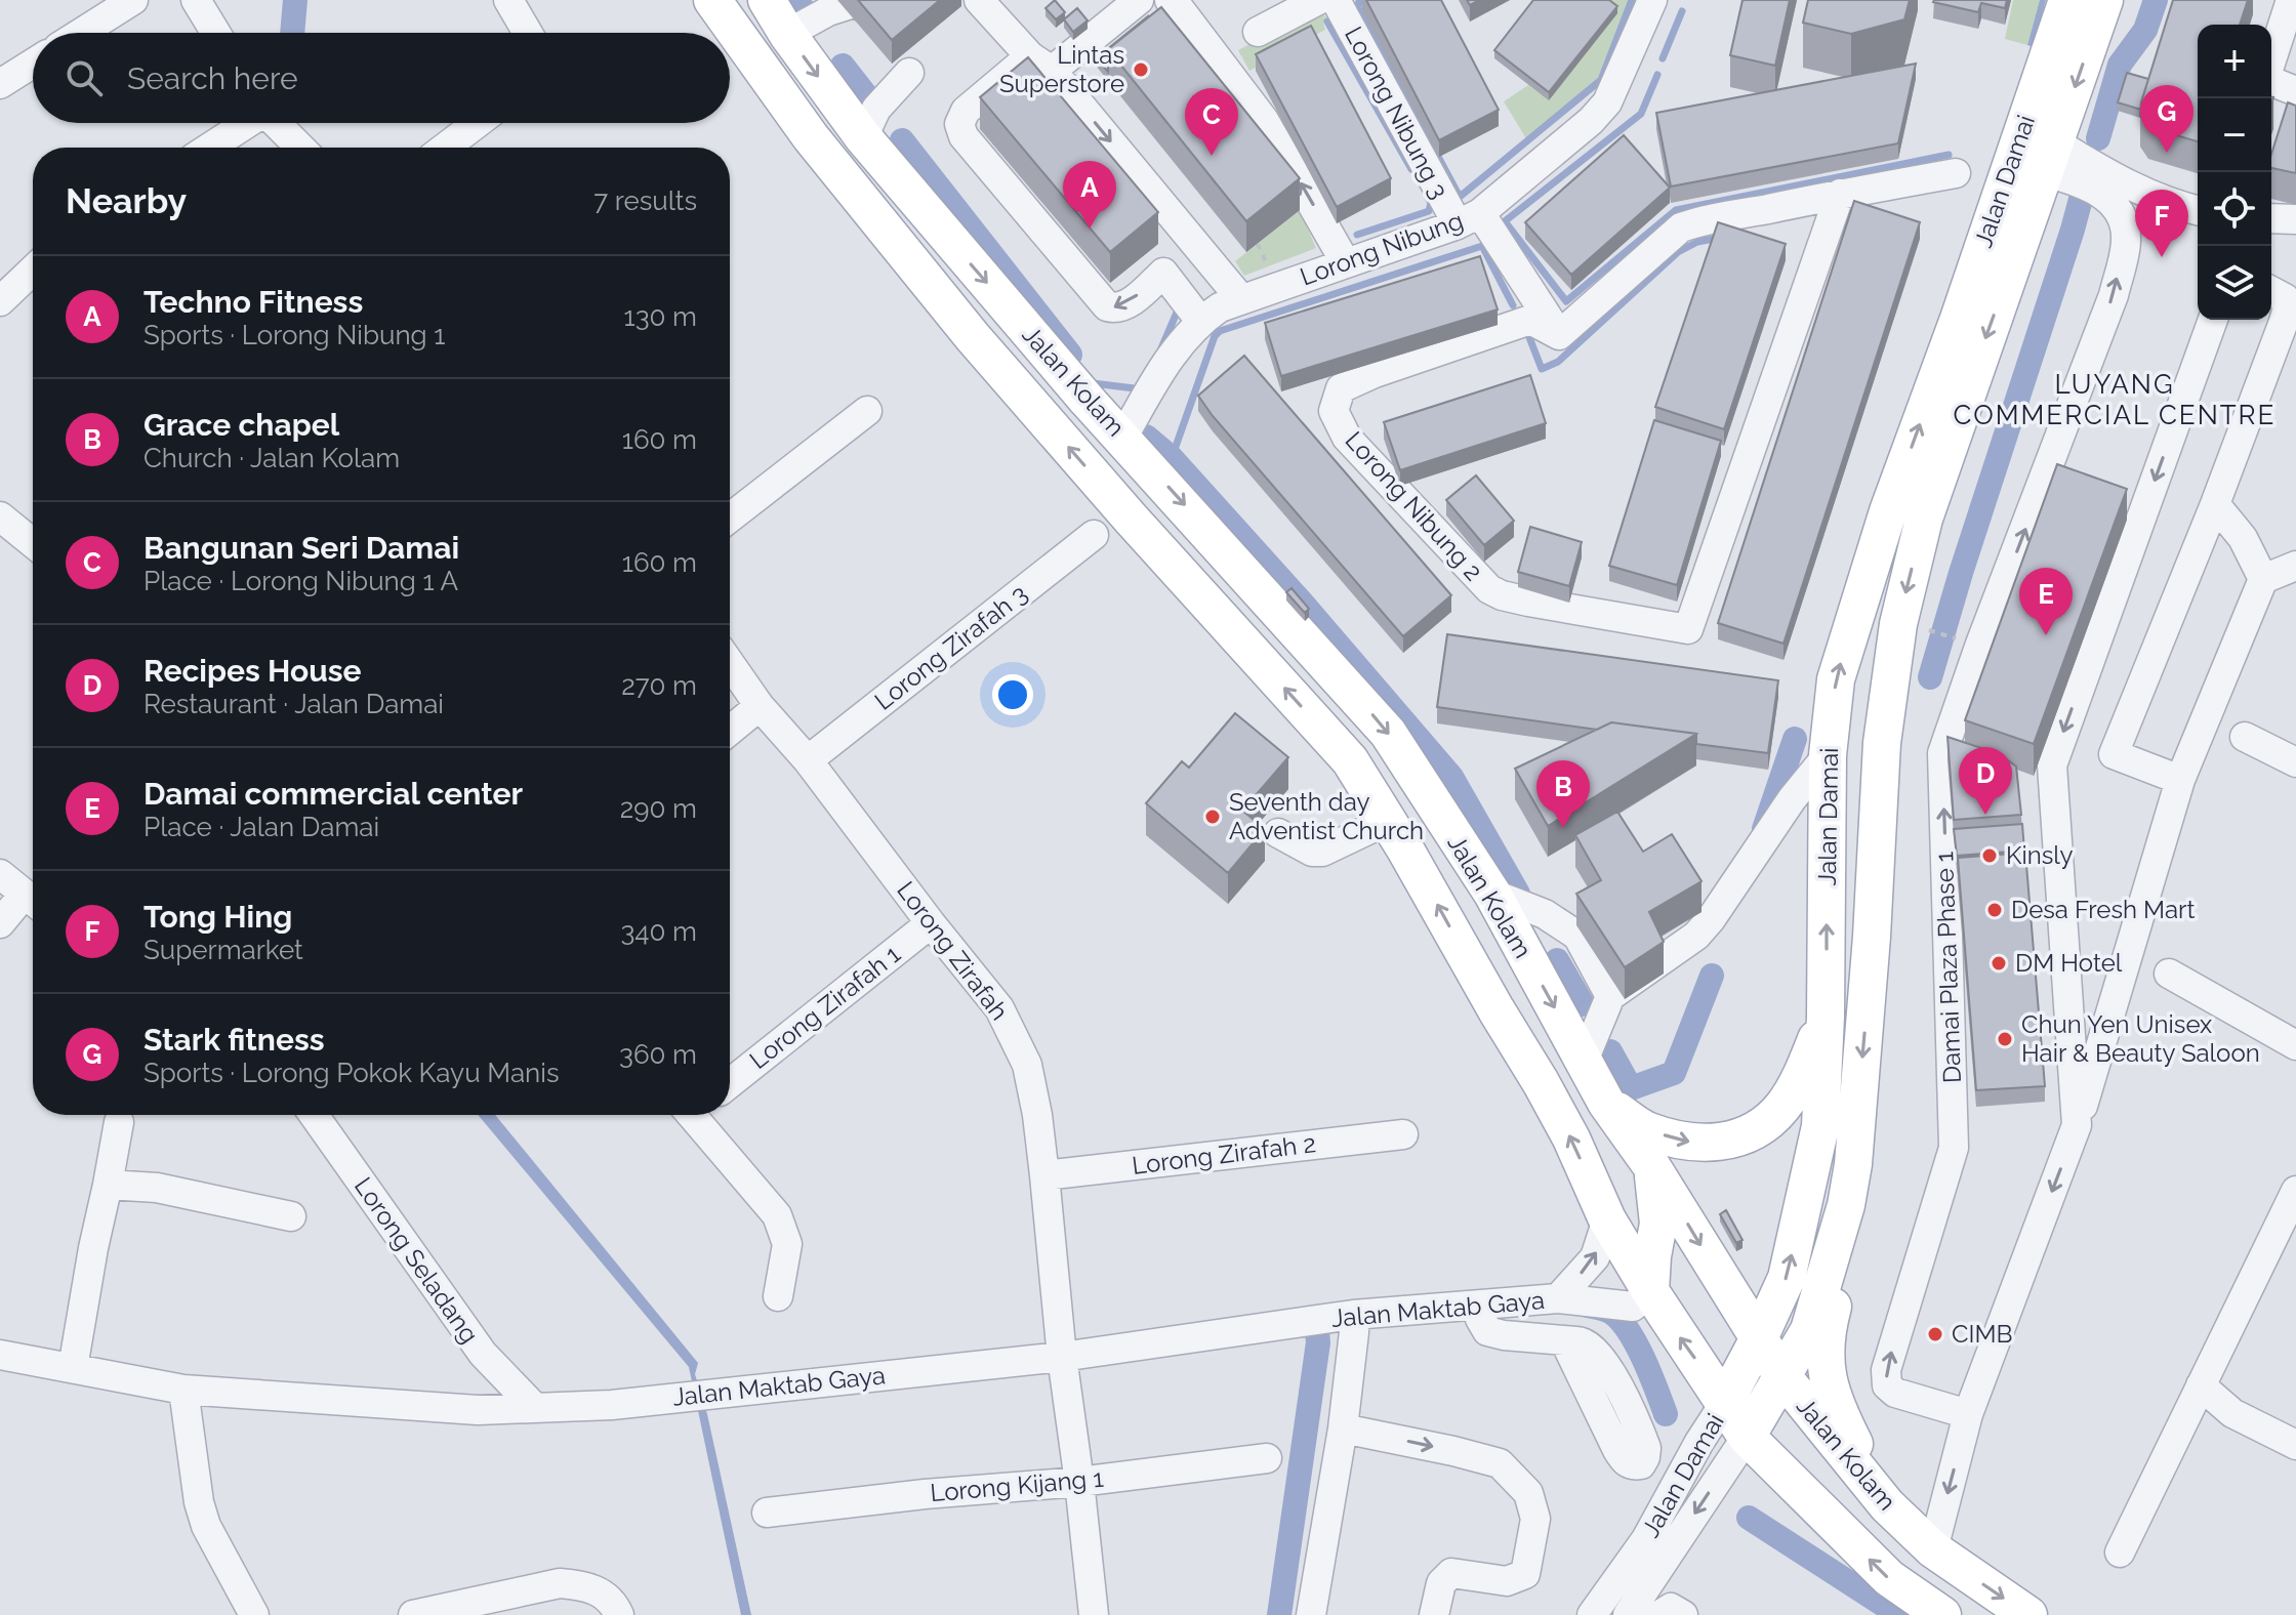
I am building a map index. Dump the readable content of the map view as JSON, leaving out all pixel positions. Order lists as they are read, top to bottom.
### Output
{
  "streets": {
    "main road": ["Jalan Damai", "Jalan Kolam"],
    "street": [
      "Lorong Nibung 3",
      "Lorong Nibung",
      "Lorong Nibung 2",
      "Lorong Zirafah 3",
      "Lorong Zirafah",
      "Damai Plaza Phase 1",
      "Lorong Zirafah 1",
      "Lorong Zirafah 2",
      "Lorong Seladang",
      "Jalan Maktab Gaya",
      "Lorong Kijang 1"
    ]
  },
  "crossings": [
    ["Lorong Nibung 3", "Lorong Nibung"],
    ["Jalan Damai", "Jalan Kolam"],
    ["Lorong Nibung", "Jalan Kolam"],
    ["Jalan Kolam", "Jalan Maktab Gaya"],
    ["Lorong Zirafah 3", "Lorong Zirafah"],
    ["Lorong Zirafah", "Lorong Zirafah 1"],
    ["Lorong Zirafah", "Lorong Zirafah 2"],
    ["Lorong Zirafah", "Jalan Maktab Gaya"],
    ["Lorong Zirafah", "Lorong Kijang 1"],
    ["Lorong Seladang", "Jalan Maktab Gaya"]
  ],
  "districts": ["LUYANG COMMERCIAL CENTRE"],
  "places": [
    "Lintas Superstore",
    "Seventh day Adventist Church",
    "Kinsly",
    "Desa Fresh Mart",
    "DM Hotel",
    "Chun Yen Unisex Hair & Beauty Saloon",
    "CIMB"
  ],
  "page": {
    "map_buttons": ["+", "−"],
    "search": "Search here",
    "pins": [
      "G",
      "C",
      "A",
      "F",
      "E",
      "D",
      "B"
    ],
    "heading": ["Nearby", "7 results"],
    "list": [
      {
        "mark": "A",
        "name": "Techno Fitness",
        "note": "Sports · Lorong Nibung 1",
        "value": "130 m"
      },
      {
        "mark": "B",
        "name": "Grace chapel",
        "note": "Church · Jalan Kolam",
        "value": "160 m"
      },
      {
        "mark": "C",
        "name": "Bangunan Seri Damai",
        "note": "Place · Lorong Nibung 1 A",
        "value": "160 m"
      },
      {
        "mark": "D",
        "name": "Recipes House",
        "note": "Restaurant · Jalan Damai",
        "value": "270 m"
      },
      {
        "mark": "E",
        "name": "Damai commercial center",
        "note": "Place · Jalan Damai",
        "value": "290 m"
      },
      {
        "mark": "F",
        "name": "Tong Hing",
        "note": "Supermarket",
        "value": "340 m"
      },
      {
        "mark": "G",
        "name": "Stark fitness",
        "note": "Sports · Lorong Pokok Kayu Manis",
        "value": "360 m"
      }
    ]
  }
}
